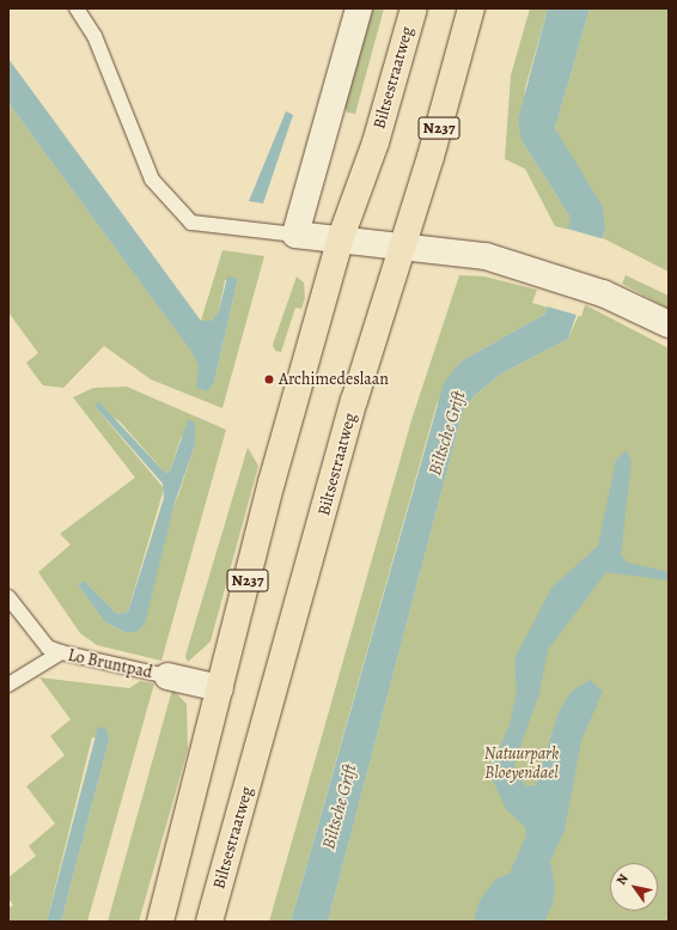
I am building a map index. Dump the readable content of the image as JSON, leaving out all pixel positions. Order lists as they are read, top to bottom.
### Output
{
  "streets": {
    "main road": ["Biltsestraatweg", "N237"],
    "street": ["Lo Bruntpad"]
  },
  "crossings": [
    ["Biltsestraatweg", "Lo Bruntpad"]
  ],
  "water": ["Biltsche Grift"],
  "parks": ["Natuurpark Bloeyendael"],
  "places": ["Archimedeslaan"],
  "north": "top left"
}
